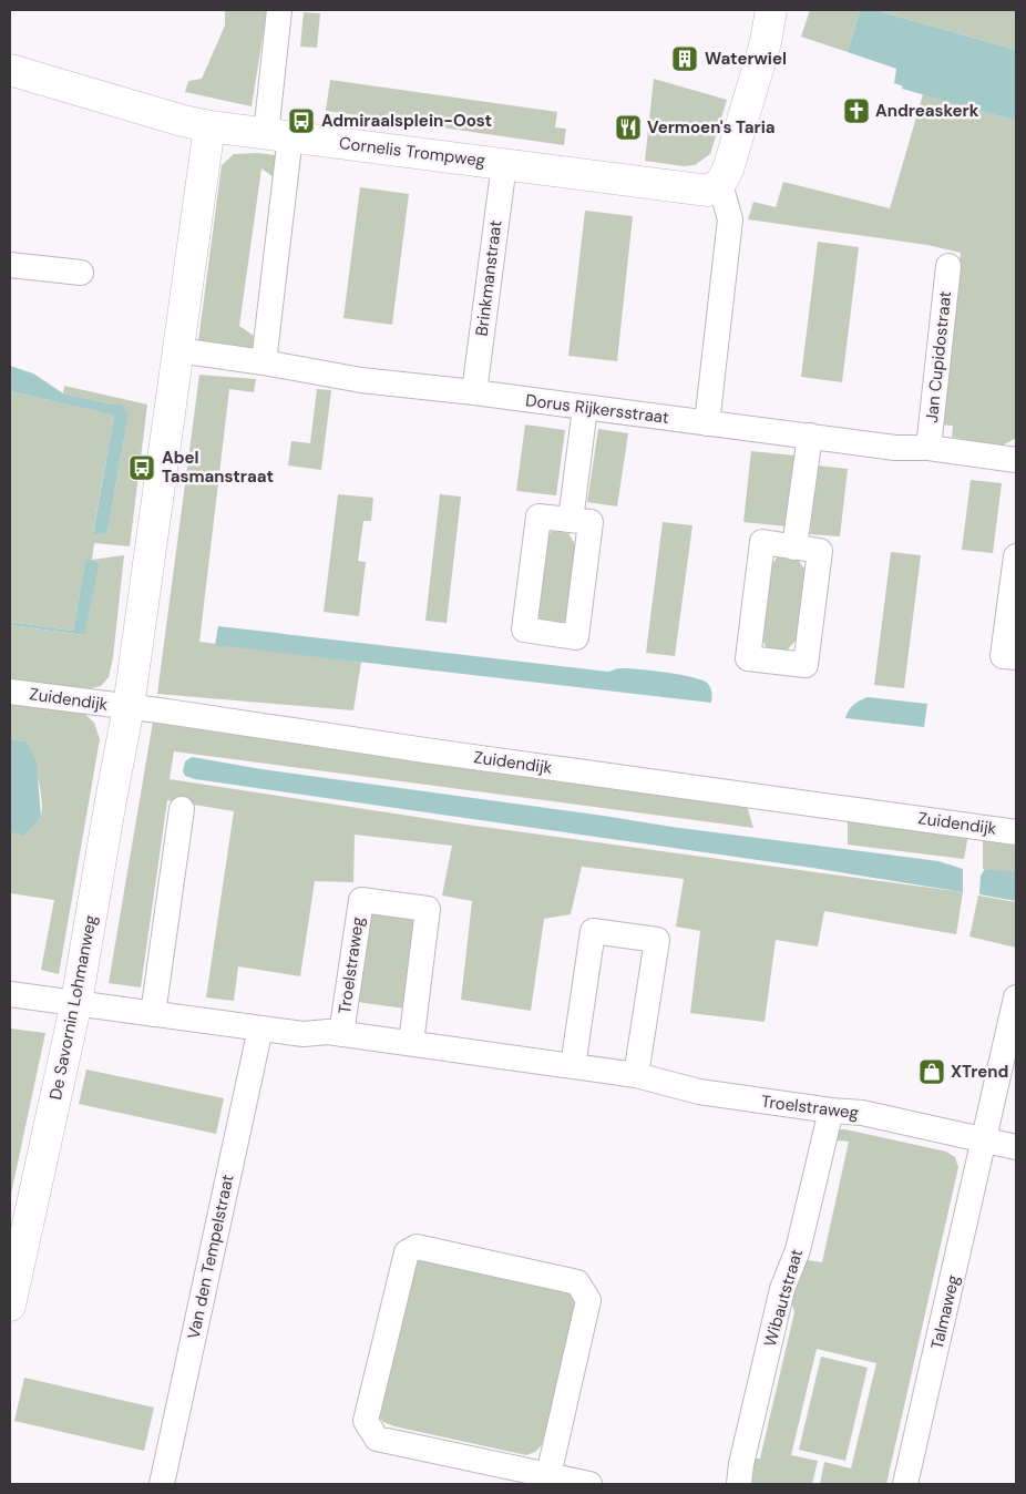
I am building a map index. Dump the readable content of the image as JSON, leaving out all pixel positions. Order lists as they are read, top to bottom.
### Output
{
  "streets": {
    "street": [
      "Cornelis Trompweg",
      "Brinkmanstraat",
      "Jan Cupidostraat",
      "Dorus Rijkersstraat",
      "Zuidendijk",
      "Troelstraweg",
      "De Savornin Lohmanweg",
      "Van den Tempelstraat",
      "Wibautstraat",
      "Talmaweg"
    ]
  },
  "crossings": [
    ["Cornelis Trompweg", "Brinkmanstraat"],
    ["Brinkmanstraat", "Dorus Rijkersstraat"],
    ["Jan Cupidostraat", "Dorus Rijkersstraat"],
    ["Zuidendijk", "De Savornin Lohmanweg"],
    ["Troelstraweg", "De Savornin Lohmanweg"],
    ["Troelstraweg", "Van den Tempelstraat"],
    ["Troelstraweg", "Wibautstraat"],
    ["Troelstraweg", "Talmaweg"]
  ],
  "places": {
    "building": ["Waterwiel"],
    "church": ["Andreaskerk"],
    "bus stop": ["Admiraalsplein-Oost", "Abel Tasmanstraat"],
    "restaurant": ["Vermoen's Taria"],
    "shop": ["XTrend"]
  }
}
